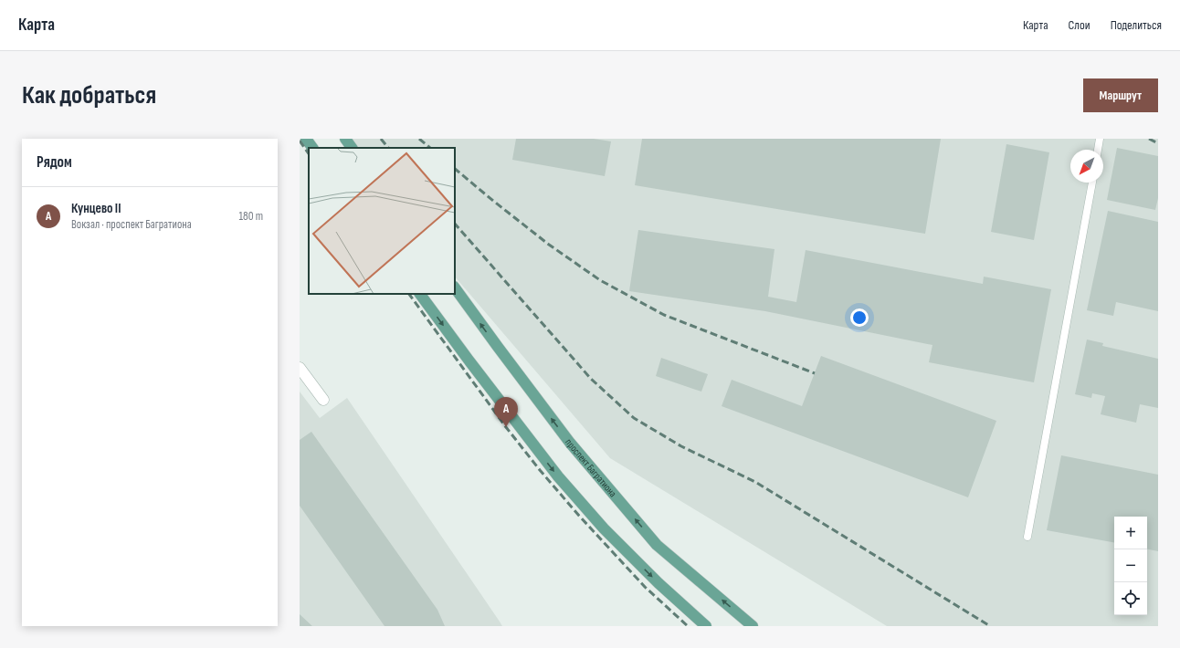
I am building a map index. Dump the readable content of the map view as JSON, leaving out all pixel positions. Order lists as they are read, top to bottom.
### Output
{
  "streets": {
    "main road": ["проспект Багратиона"]
  },
  "north": "bottom left",
  "page": {
    "header": "Карта",
    "nav": ["Карта", "Слои", "Поделиться"],
    "buttons": "Маршрут",
    "title": "Как добраться",
    "heading": "Рядом",
    "list": [
      {
        "mark": "A",
        "name": "Кунцево II",
        "note": "Вокзал · проспект Багратиона",
        "value": "180 m"
      }
    ],
    "pins": "A",
    "map_buttons": ["+", "−"]
  }
}
